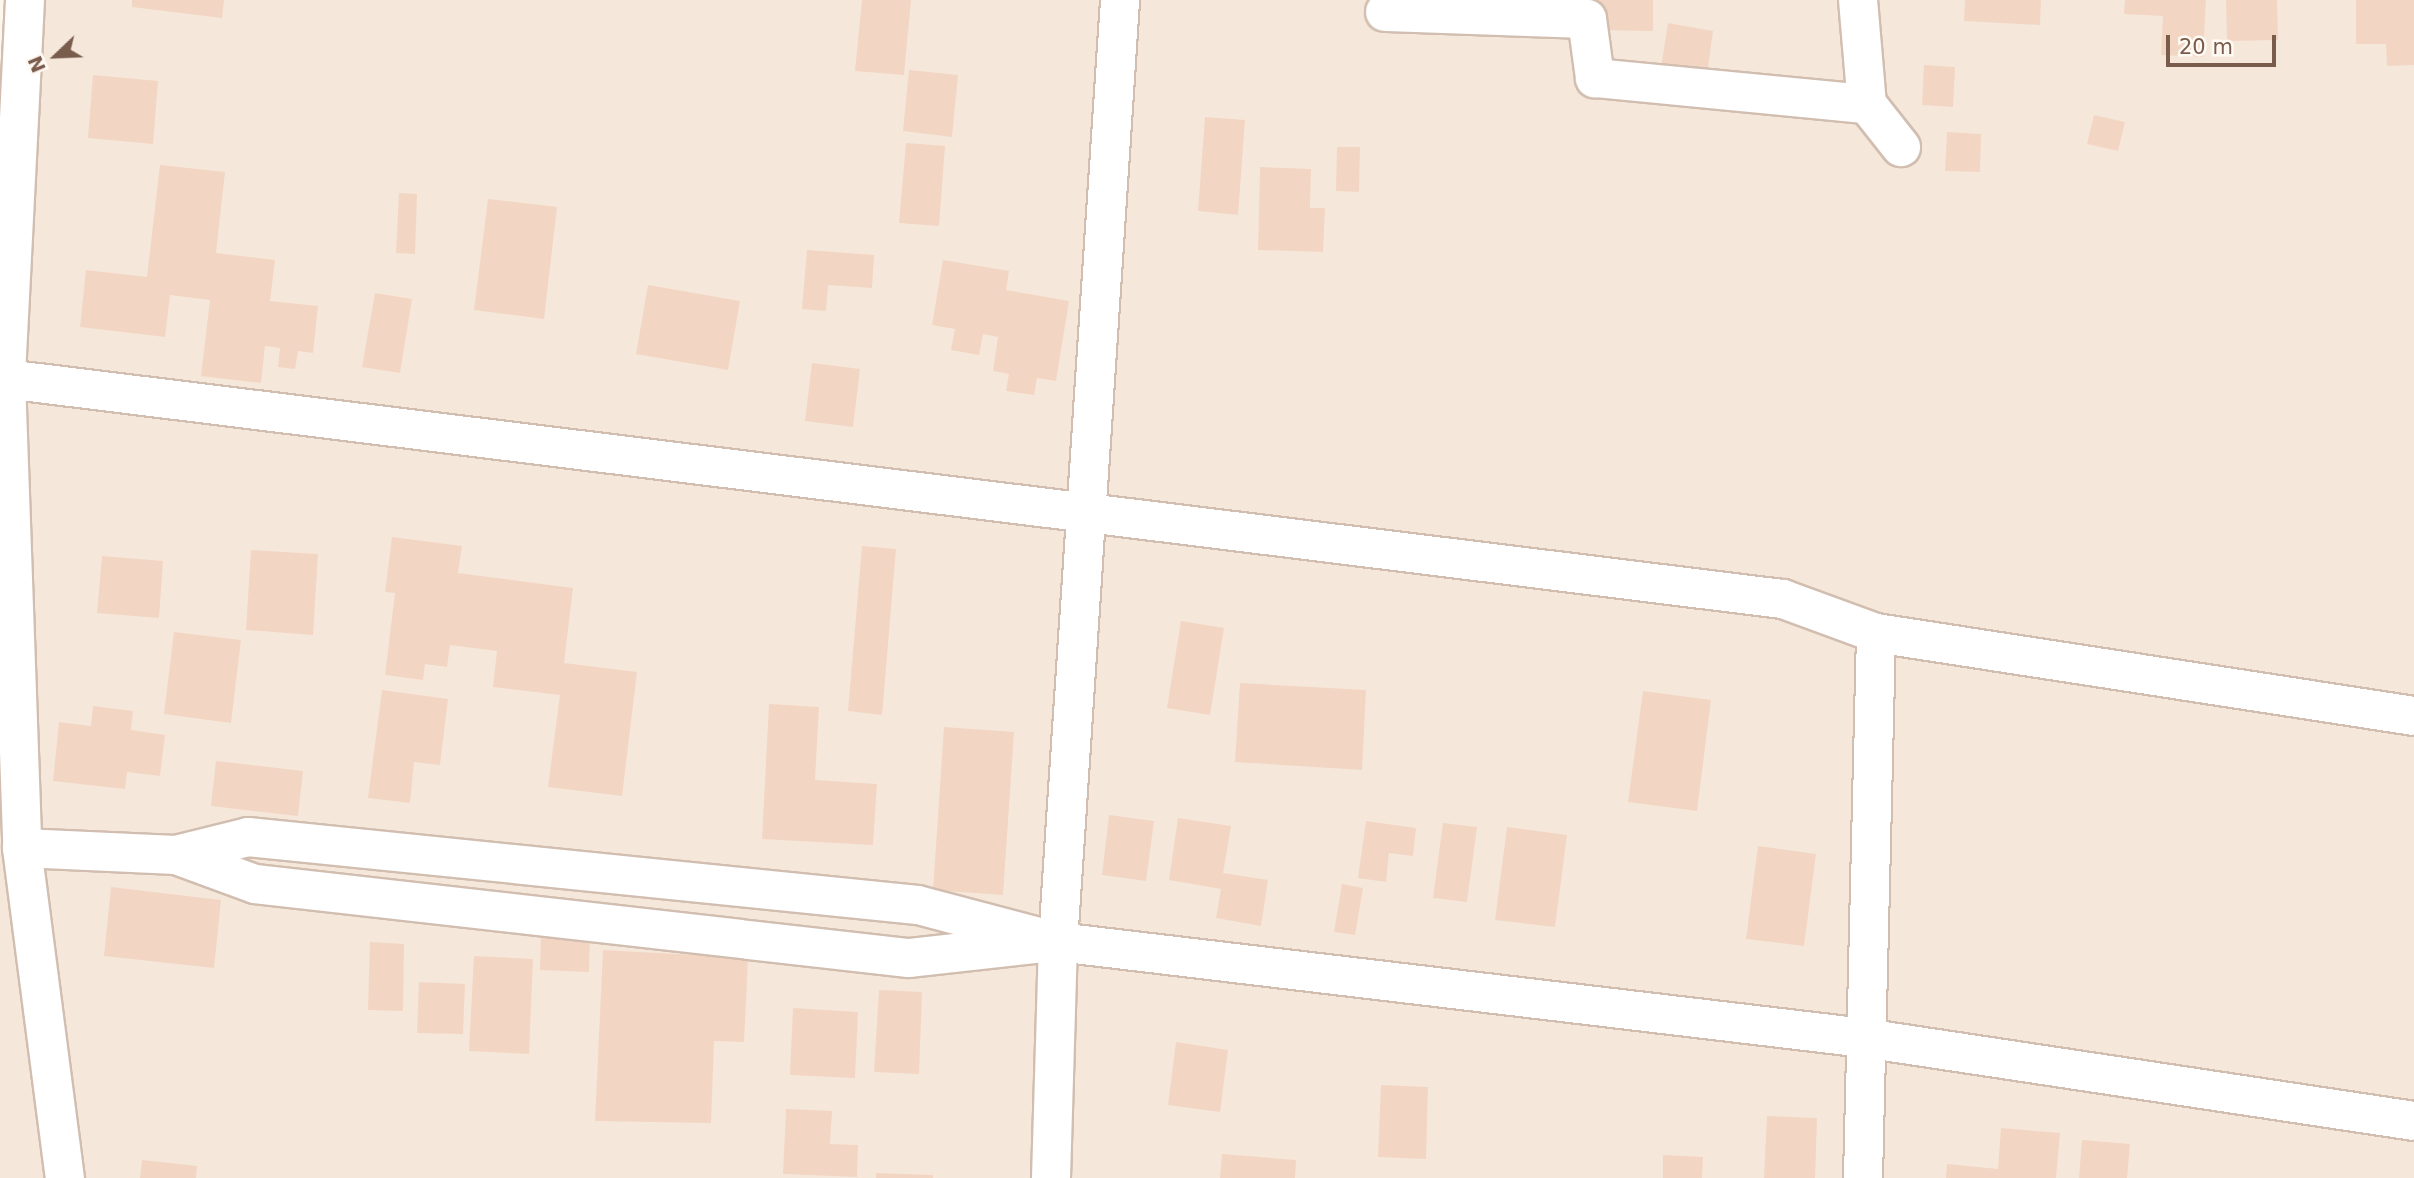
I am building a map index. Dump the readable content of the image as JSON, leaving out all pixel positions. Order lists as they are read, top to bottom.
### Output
{
  "scale_bar": "20 m",
  "north": "bottom left"
}
